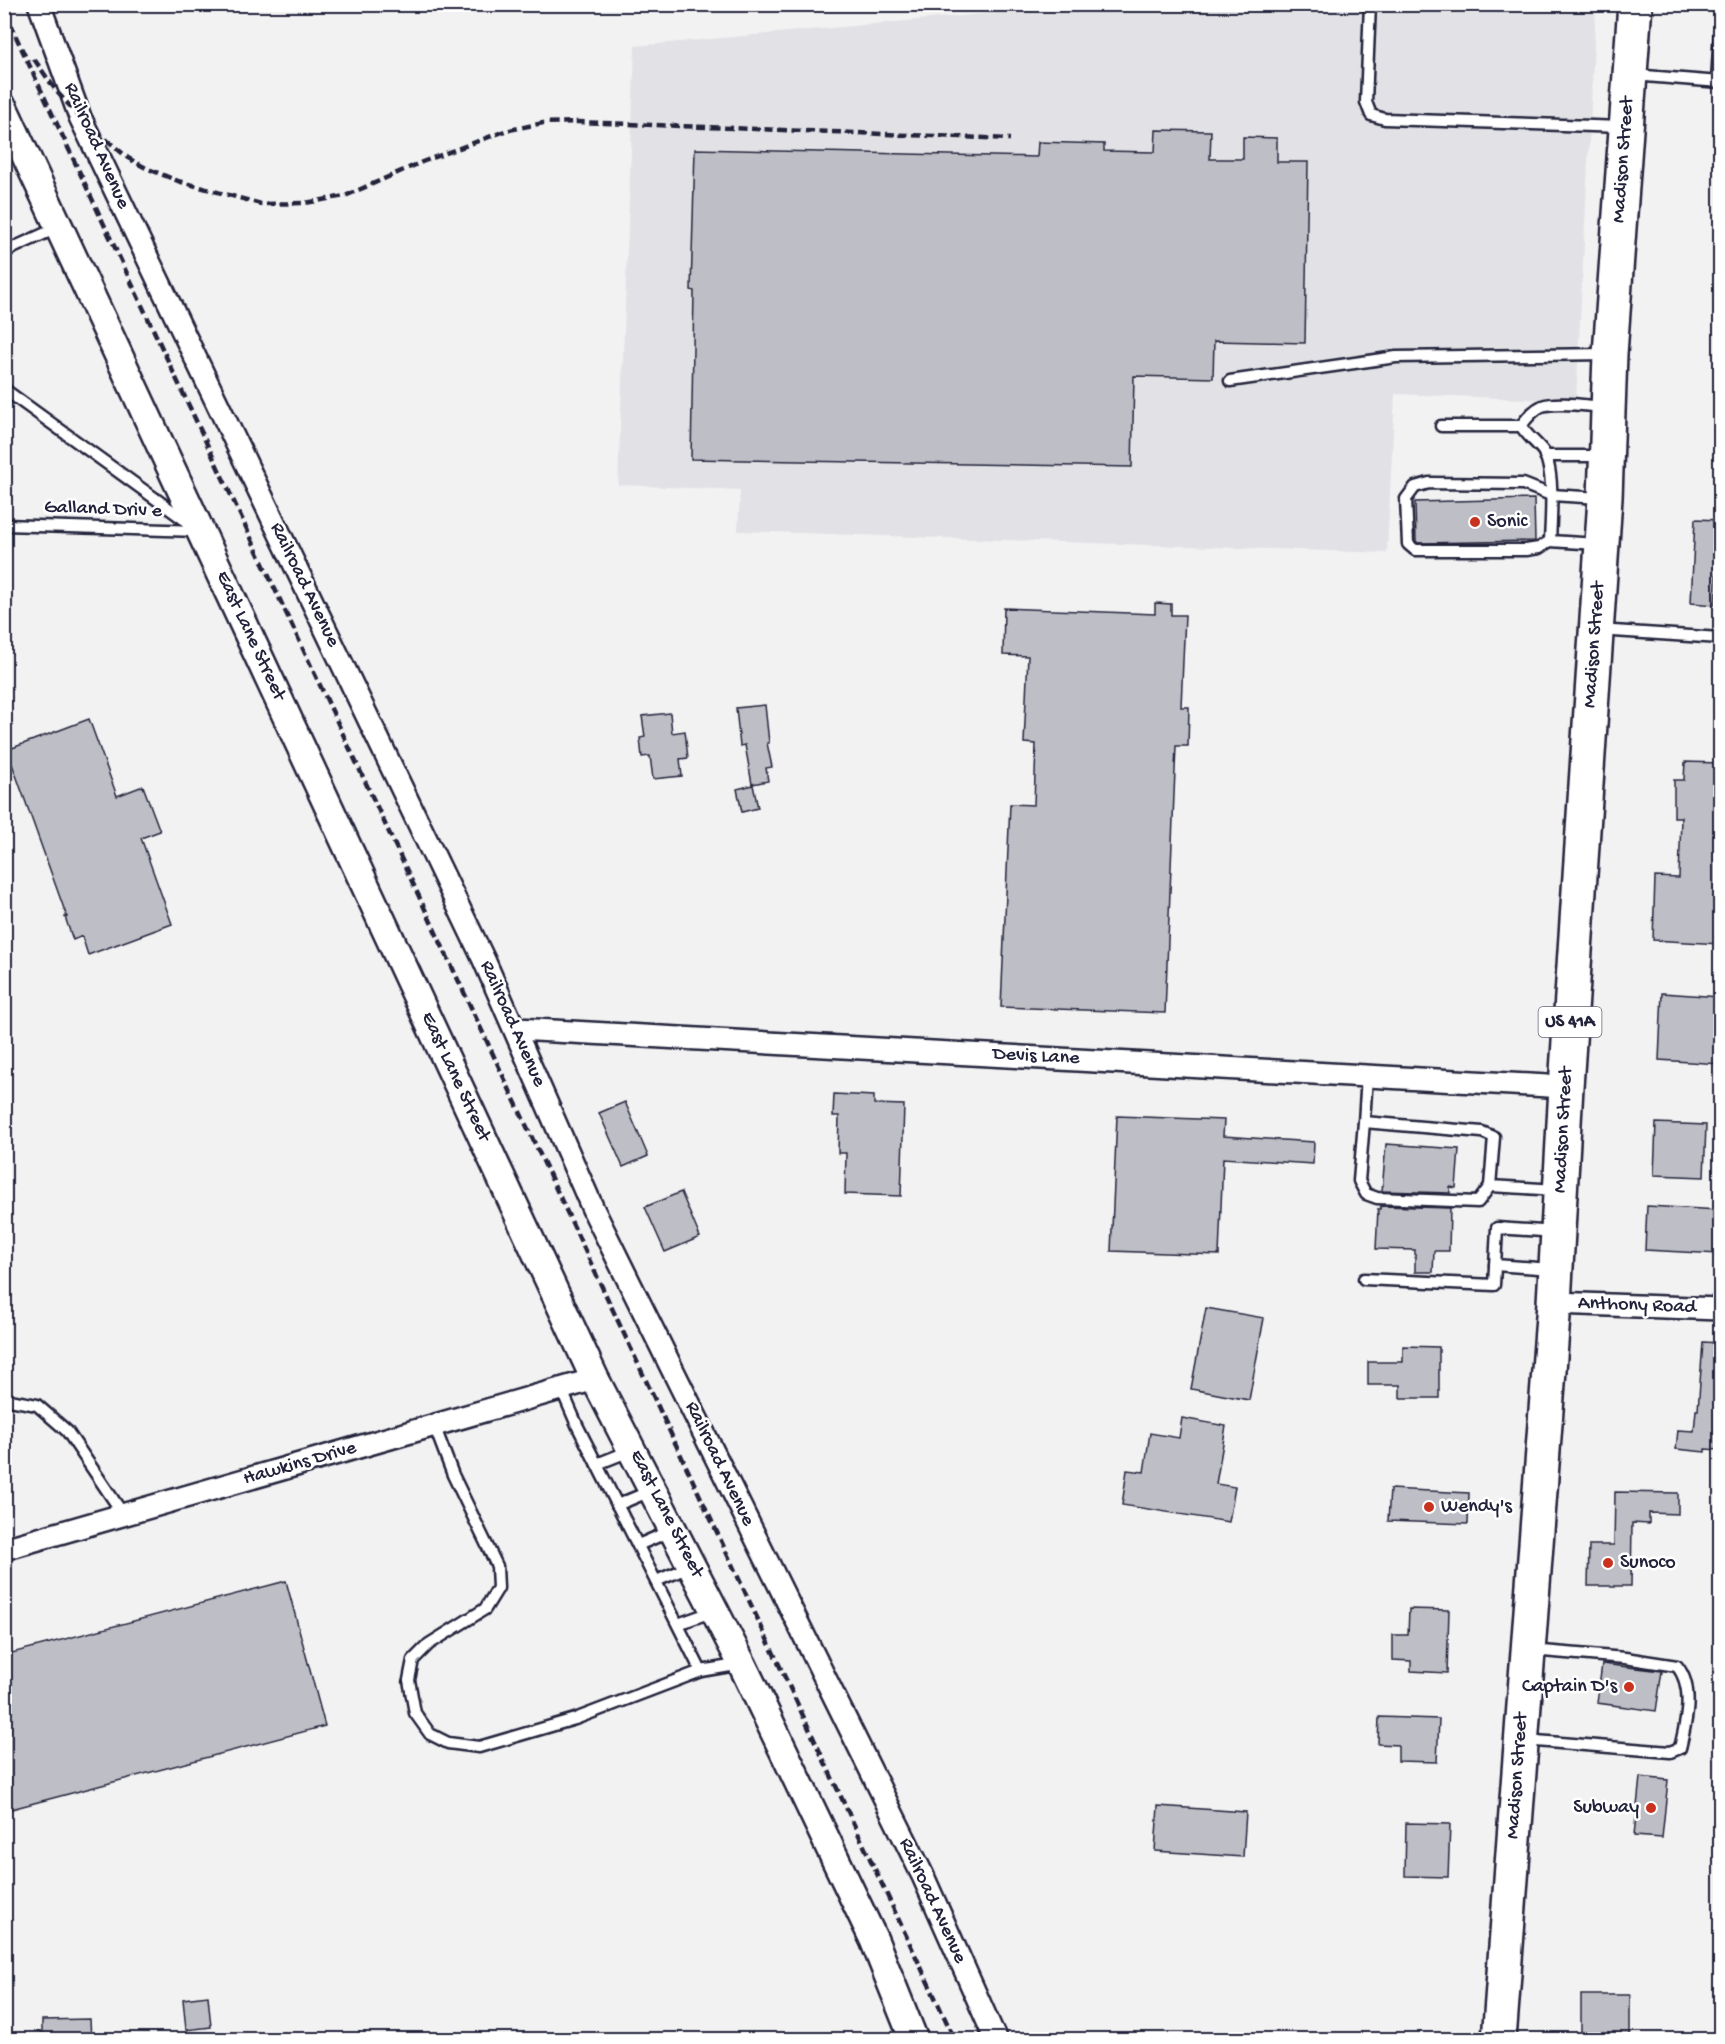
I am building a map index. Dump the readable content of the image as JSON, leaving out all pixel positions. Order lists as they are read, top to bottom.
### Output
{
  "streets": {
    "main road": ["Madison Street", "US 41A"],
    "street": [
      "Railroad Avenue",
      "East Lane Street",
      "Devis Lane",
      "Anthony Road",
      "Hawkins Drive"
    ],
    "lane": ["Galland Driv e"]
  },
  "crossings": [
    ["Railroad Avenue", "Devis Lane"],
    ["Madison Street", "Devis Lane"],
    ["Madison Street", "Anthony Road"],
    ["Galland Driv e", "East Lane Street"],
    ["East Lane Street", "Hawkins Drive"]
  ],
  "places": [
    "Sonic",
    "Wendy's",
    "Sunoco",
    "Captain D's",
    "Subway"
  ]
}
